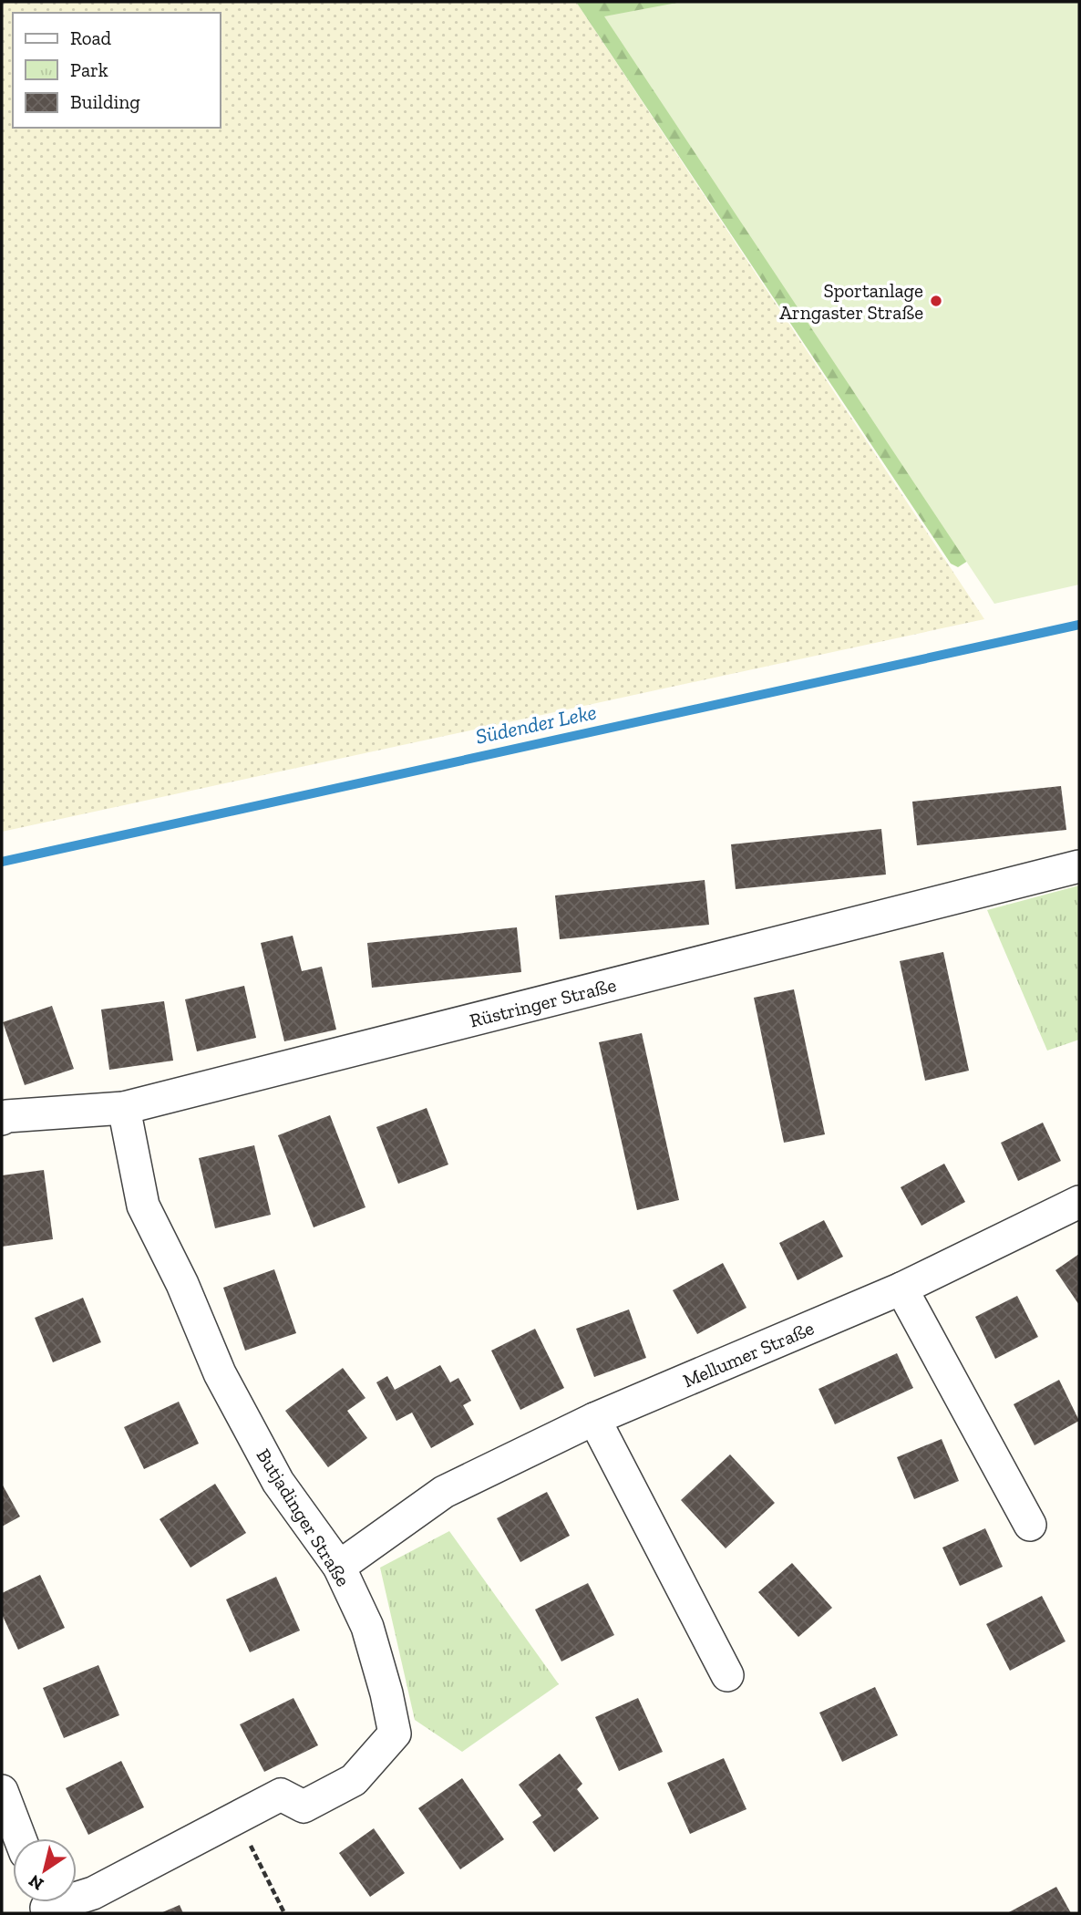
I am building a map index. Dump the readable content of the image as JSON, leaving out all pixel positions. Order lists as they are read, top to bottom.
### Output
{
  "streets": {
    "street": ["Rüstringer Straße", "Mellumer Straße", "Butjadinger Straße"]
  },
  "crossings": [
    ["Rüstringer Straße", "Butjadinger Straße"],
    ["Mellumer Straße", "Butjadinger Straße"]
  ],
  "water": ["Südender Leke"],
  "places": ["Sportanlage Arngaster Straße"],
  "legend": ["Road", "Park", "Building"],
  "north": "bottom left"
}
